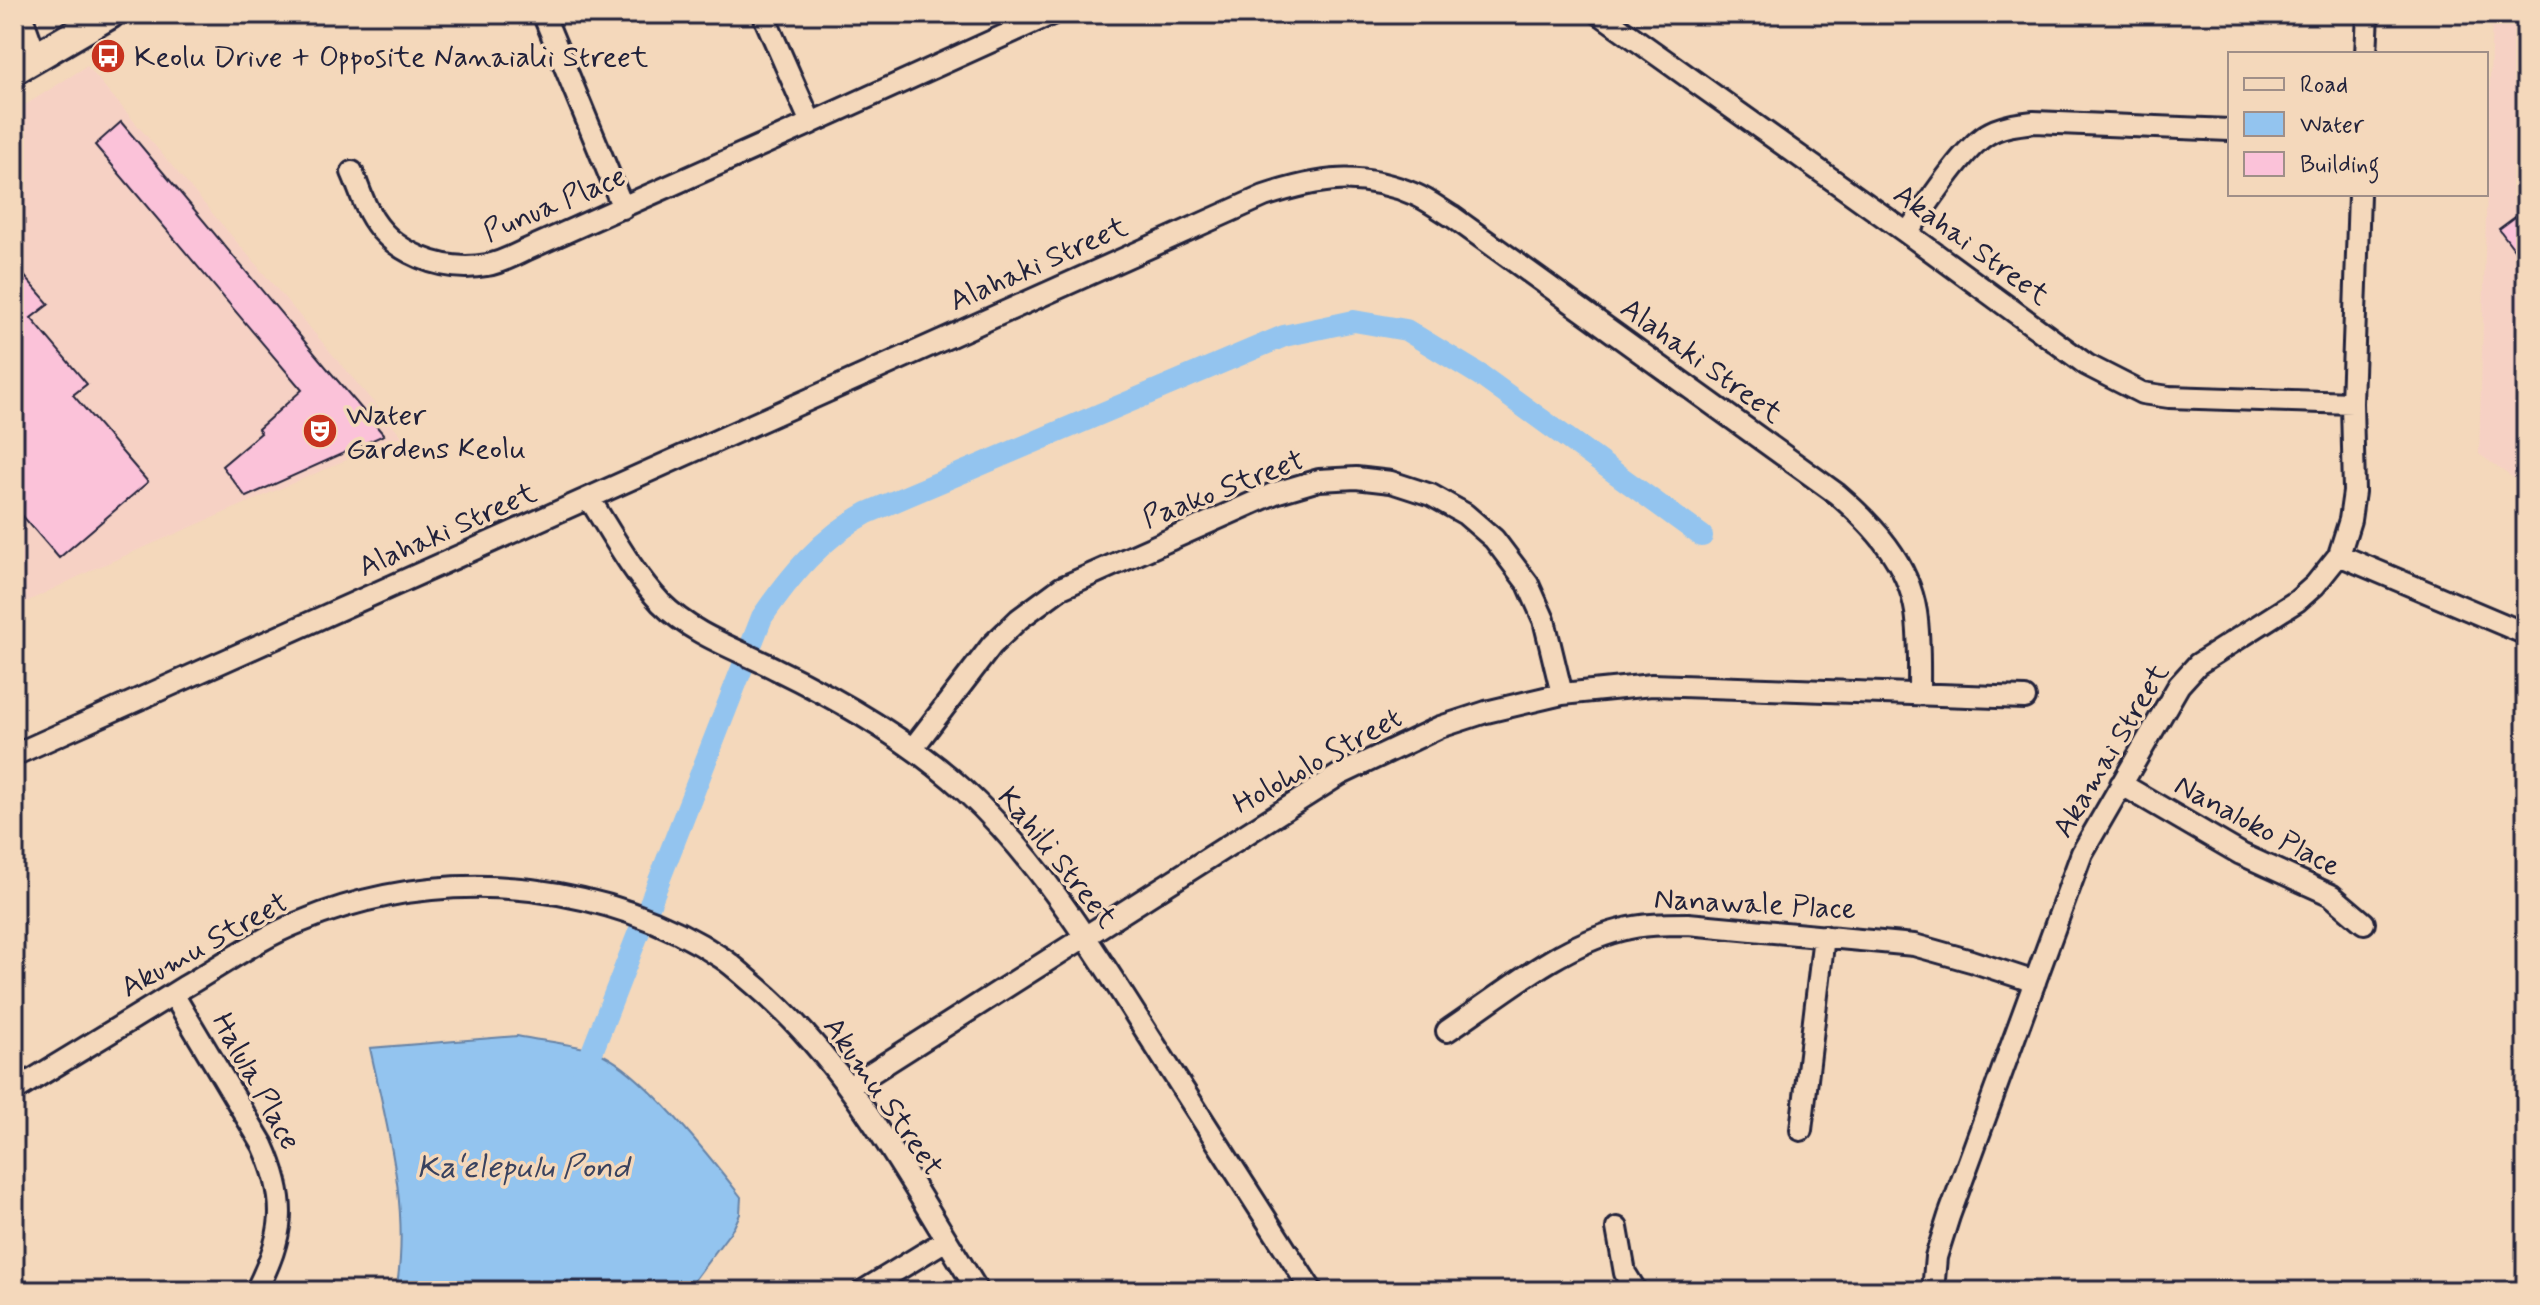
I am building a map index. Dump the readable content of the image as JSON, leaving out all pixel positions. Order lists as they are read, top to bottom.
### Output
{
  "streets": {
    "street": [
      "Punua Place",
      "Akahai Street",
      "Alahaki Street",
      "Paako Street",
      "Akamai Street",
      "Holoholo Street",
      "Nanaloko Place",
      "Kahili Street",
      "Nanawale Place",
      "Akumu Street",
      "Halula Place"
    ]
  },
  "crossings": [
    ["Akahai Street", "Akamai Street"],
    ["Alahaki Street", "Holoholo Street"],
    ["Alahaki Street", "Kahili Street"],
    ["Paako Street", "Holoholo Street"],
    ["Paako Street", "Kahili Street"],
    ["Akamai Street", "Nanaloko Place"],
    ["Akamai Street", "Nanawale Place"],
    ["Holoholo Street", "Kahili Street"],
    ["Holoholo Street", "Akumu Street"],
    ["Akumu Street", "Halula Place"]
  ],
  "water": ["Kaʻelepulu Pond"],
  "places": {
    "bus stop": ["Keolu Drive + Opposite Nanaialii Street"],
    "theatre": ["Water Gardens Keolu"]
  },
  "legend": ["Road", "Water", "Building"]
}
